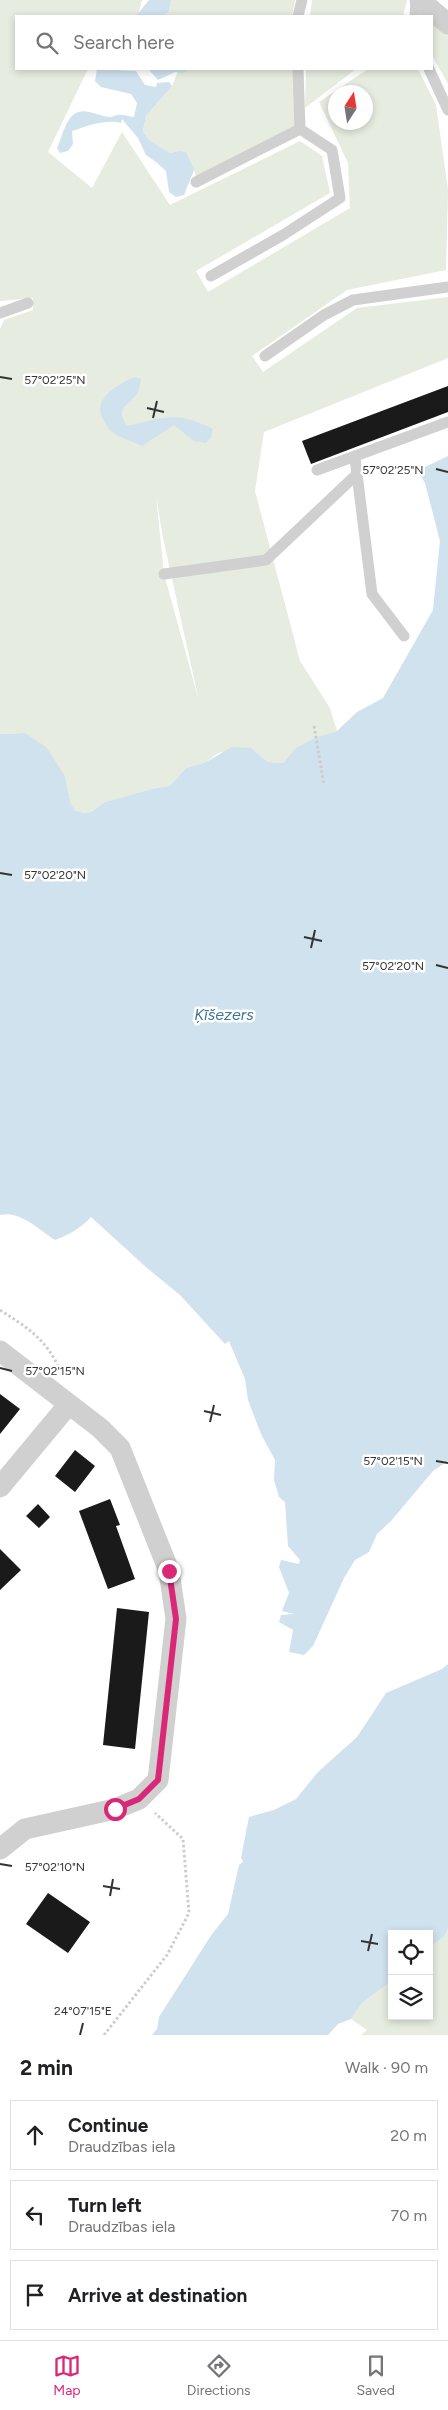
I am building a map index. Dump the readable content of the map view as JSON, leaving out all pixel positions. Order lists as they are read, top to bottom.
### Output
{
  "water": ["Ķīšezers"],
  "north": "top",
  "page": {
    "search": "Search here",
    "heading": ["2 min", "Walk · 90 m"],
    "list": [
      ["Continue", "Draudzības iela", "20 m"],
      ["Turn left", "Draudzības iela", "70 m"],
      "Arrive at destination"
    ],
    "nav": ["Map", "Directions", "Saved"]
  },
  "coordinates": [
    "57°02'25\"N",
    "57°02'20\"N",
    "57°02'15\"N",
    "57°02'10\"N",
    "24°07'15\"E"
  ]
}
